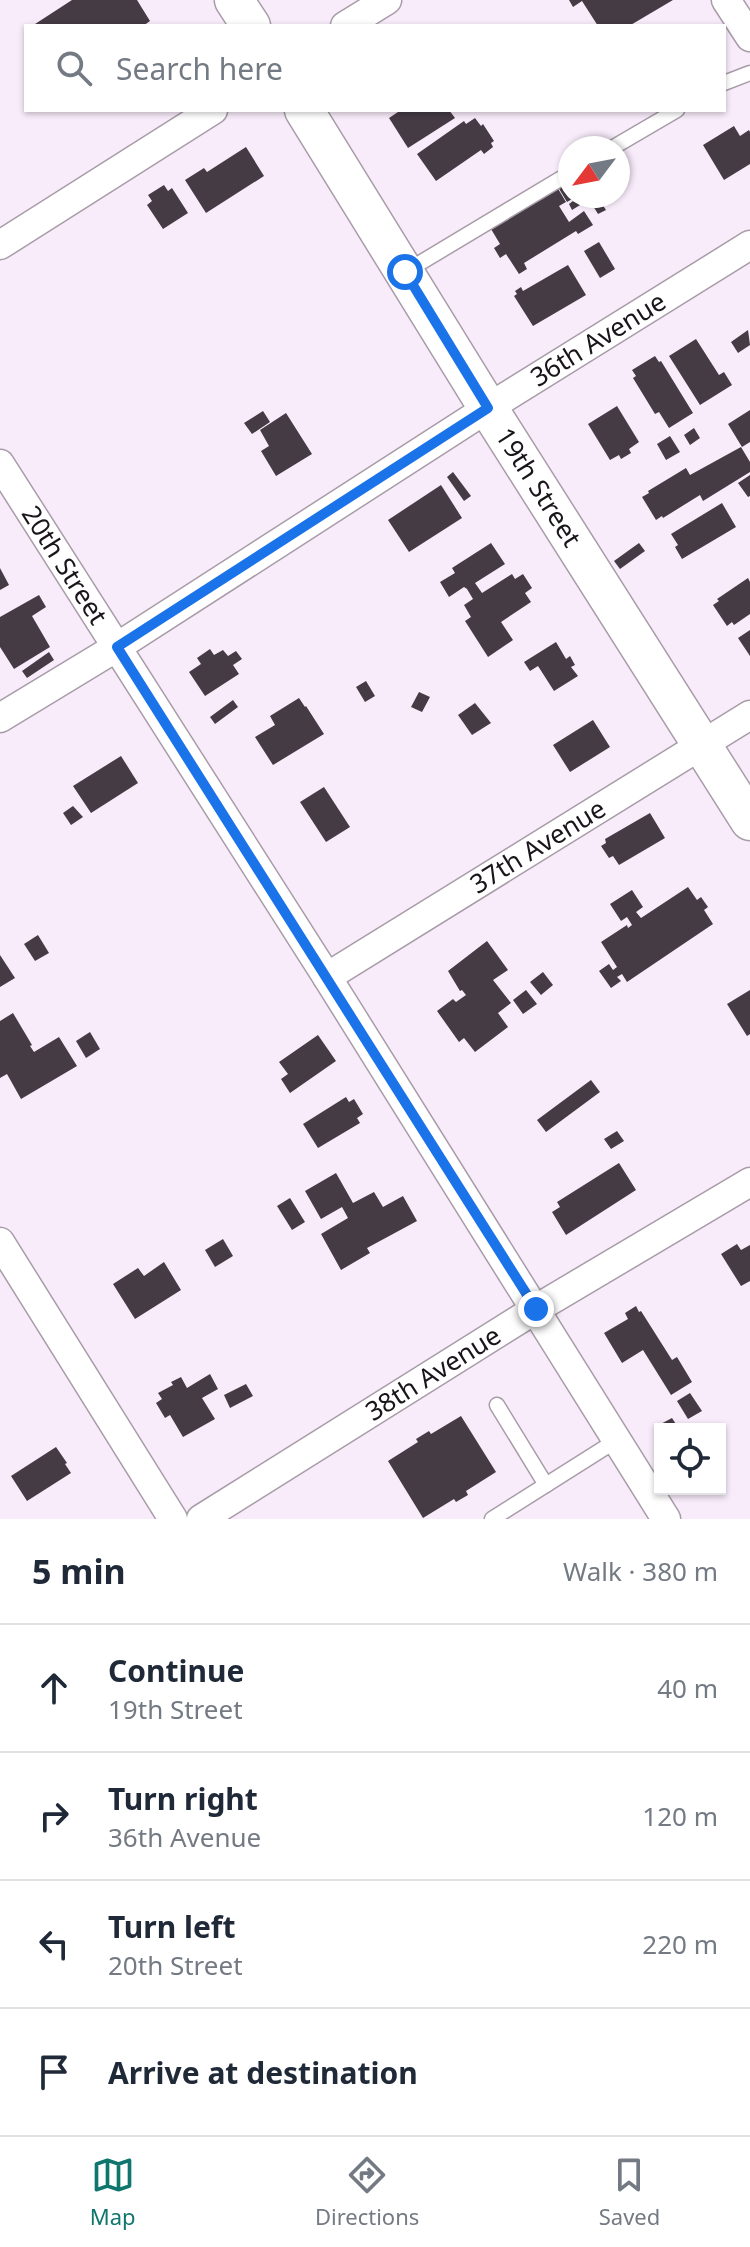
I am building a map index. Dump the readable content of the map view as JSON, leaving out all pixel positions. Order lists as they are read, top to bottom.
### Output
{
  "streets": {
    "street": [
      "36th Avenue",
      "19th Street",
      "20th Street",
      "37th Avenue",
      "38th Avenue"
    ]
  },
  "crossings": [
    ["36th Avenue", "19th Street"],
    ["36th Avenue", "20th Street"],
    ["19th Street", "37th Avenue"],
    ["20th Street", "37th Avenue"],
    ["20th Street", "38th Avenue"]
  ],
  "north": "bottom left",
  "page": {
    "search": "Search here",
    "heading": ["5 min", "Walk · 380 m"],
    "list": [
      ["Continue", "19th Street", "40 m"],
      ["Turn right", "36th Avenue", "120 m"],
      ["Turn left", "20th Street", "220 m"],
      "Arrive at destination"
    ],
    "nav": ["Map", "Directions", "Saved"]
  }
}
